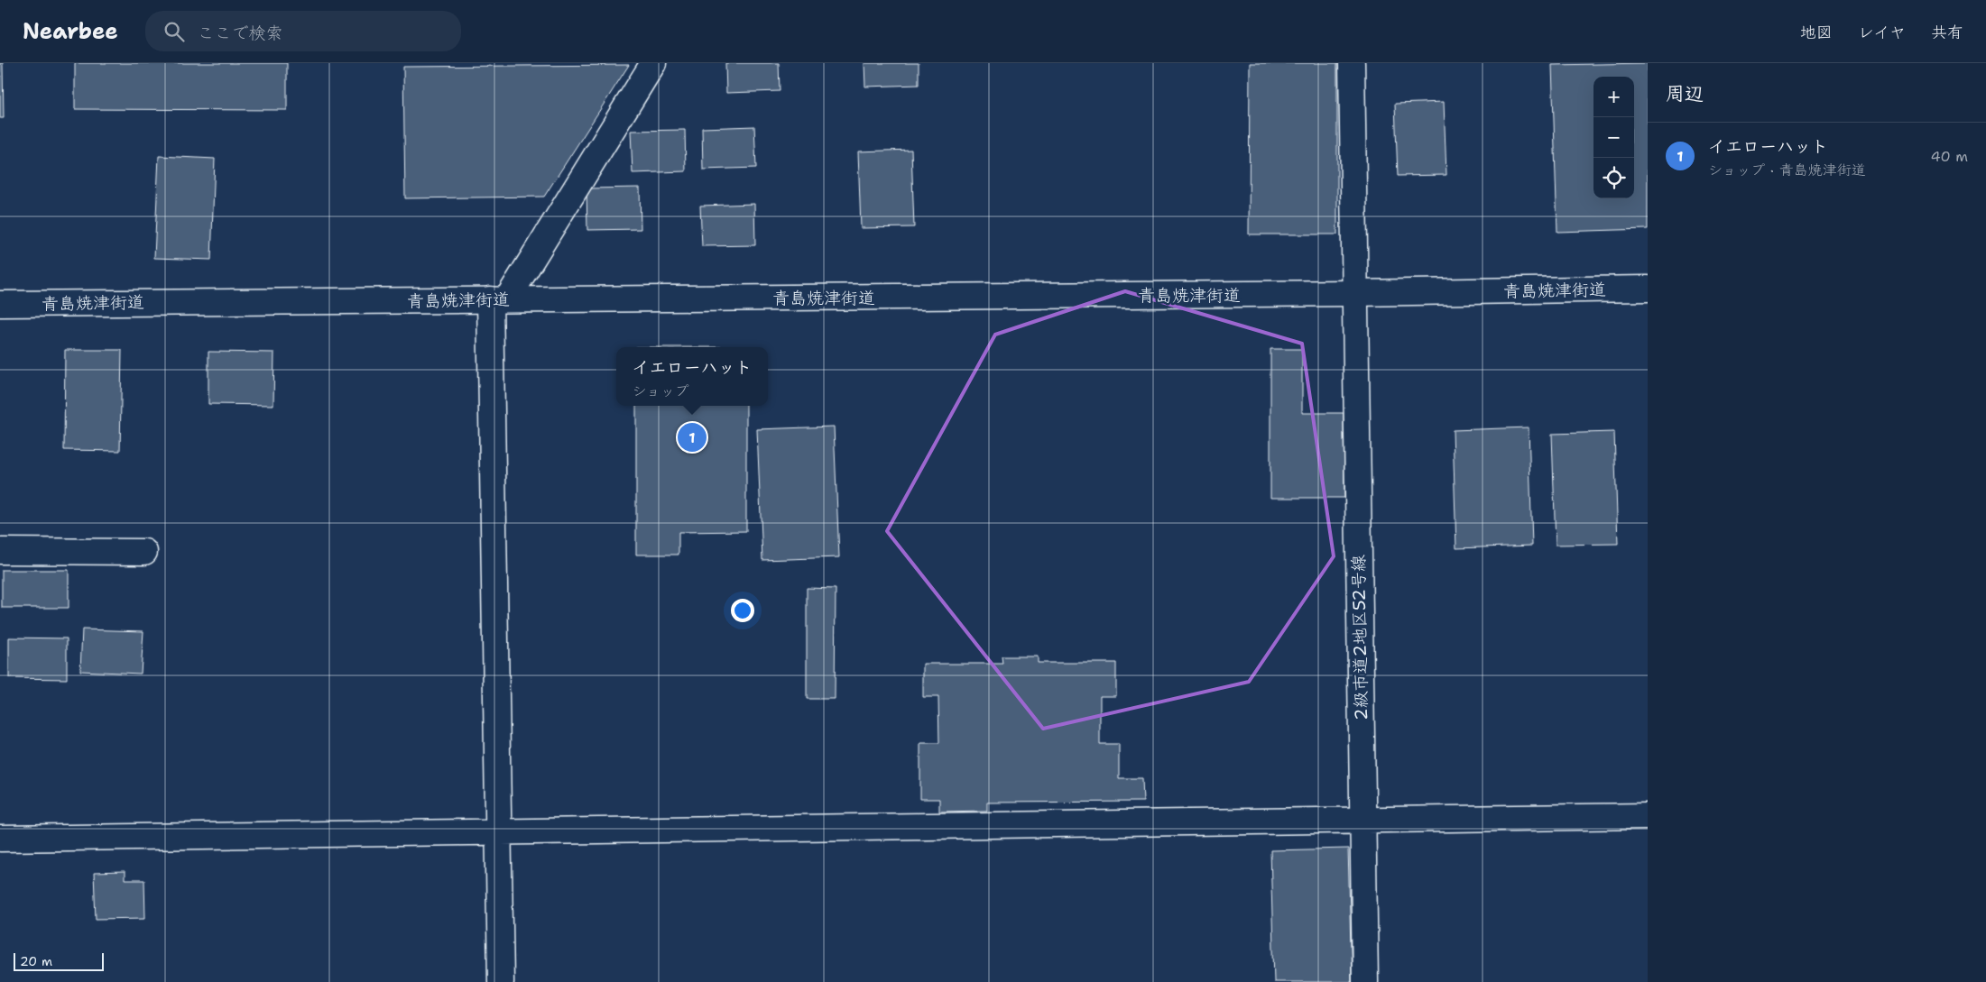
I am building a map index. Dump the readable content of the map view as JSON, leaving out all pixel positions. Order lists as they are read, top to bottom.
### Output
{
  "streets": {
    "street": ["青島焼津街道", "2級市道2地区52号線"]
  },
  "crossings": [
    ["青島焼津街道", "2級市道2地区52号線"]
  ],
  "scale_bar": "20 m",
  "page": {
    "header": "Nearbee",
    "search": "ここで検索",
    "nav": ["地図", "レイヤ", "共有"],
    "heading": "周辺",
    "map_buttons": ["+", "−"],
    "list": [
      {
        "mark": "1",
        "name": "イエローハット",
        "note": "ショップ · 青島焼津街道",
        "value": "40 m"
      }
    ],
    "popup": ["イエローハット", "ショップ"],
    "pins": "1",
    "scale": "20 m"
  }
}
